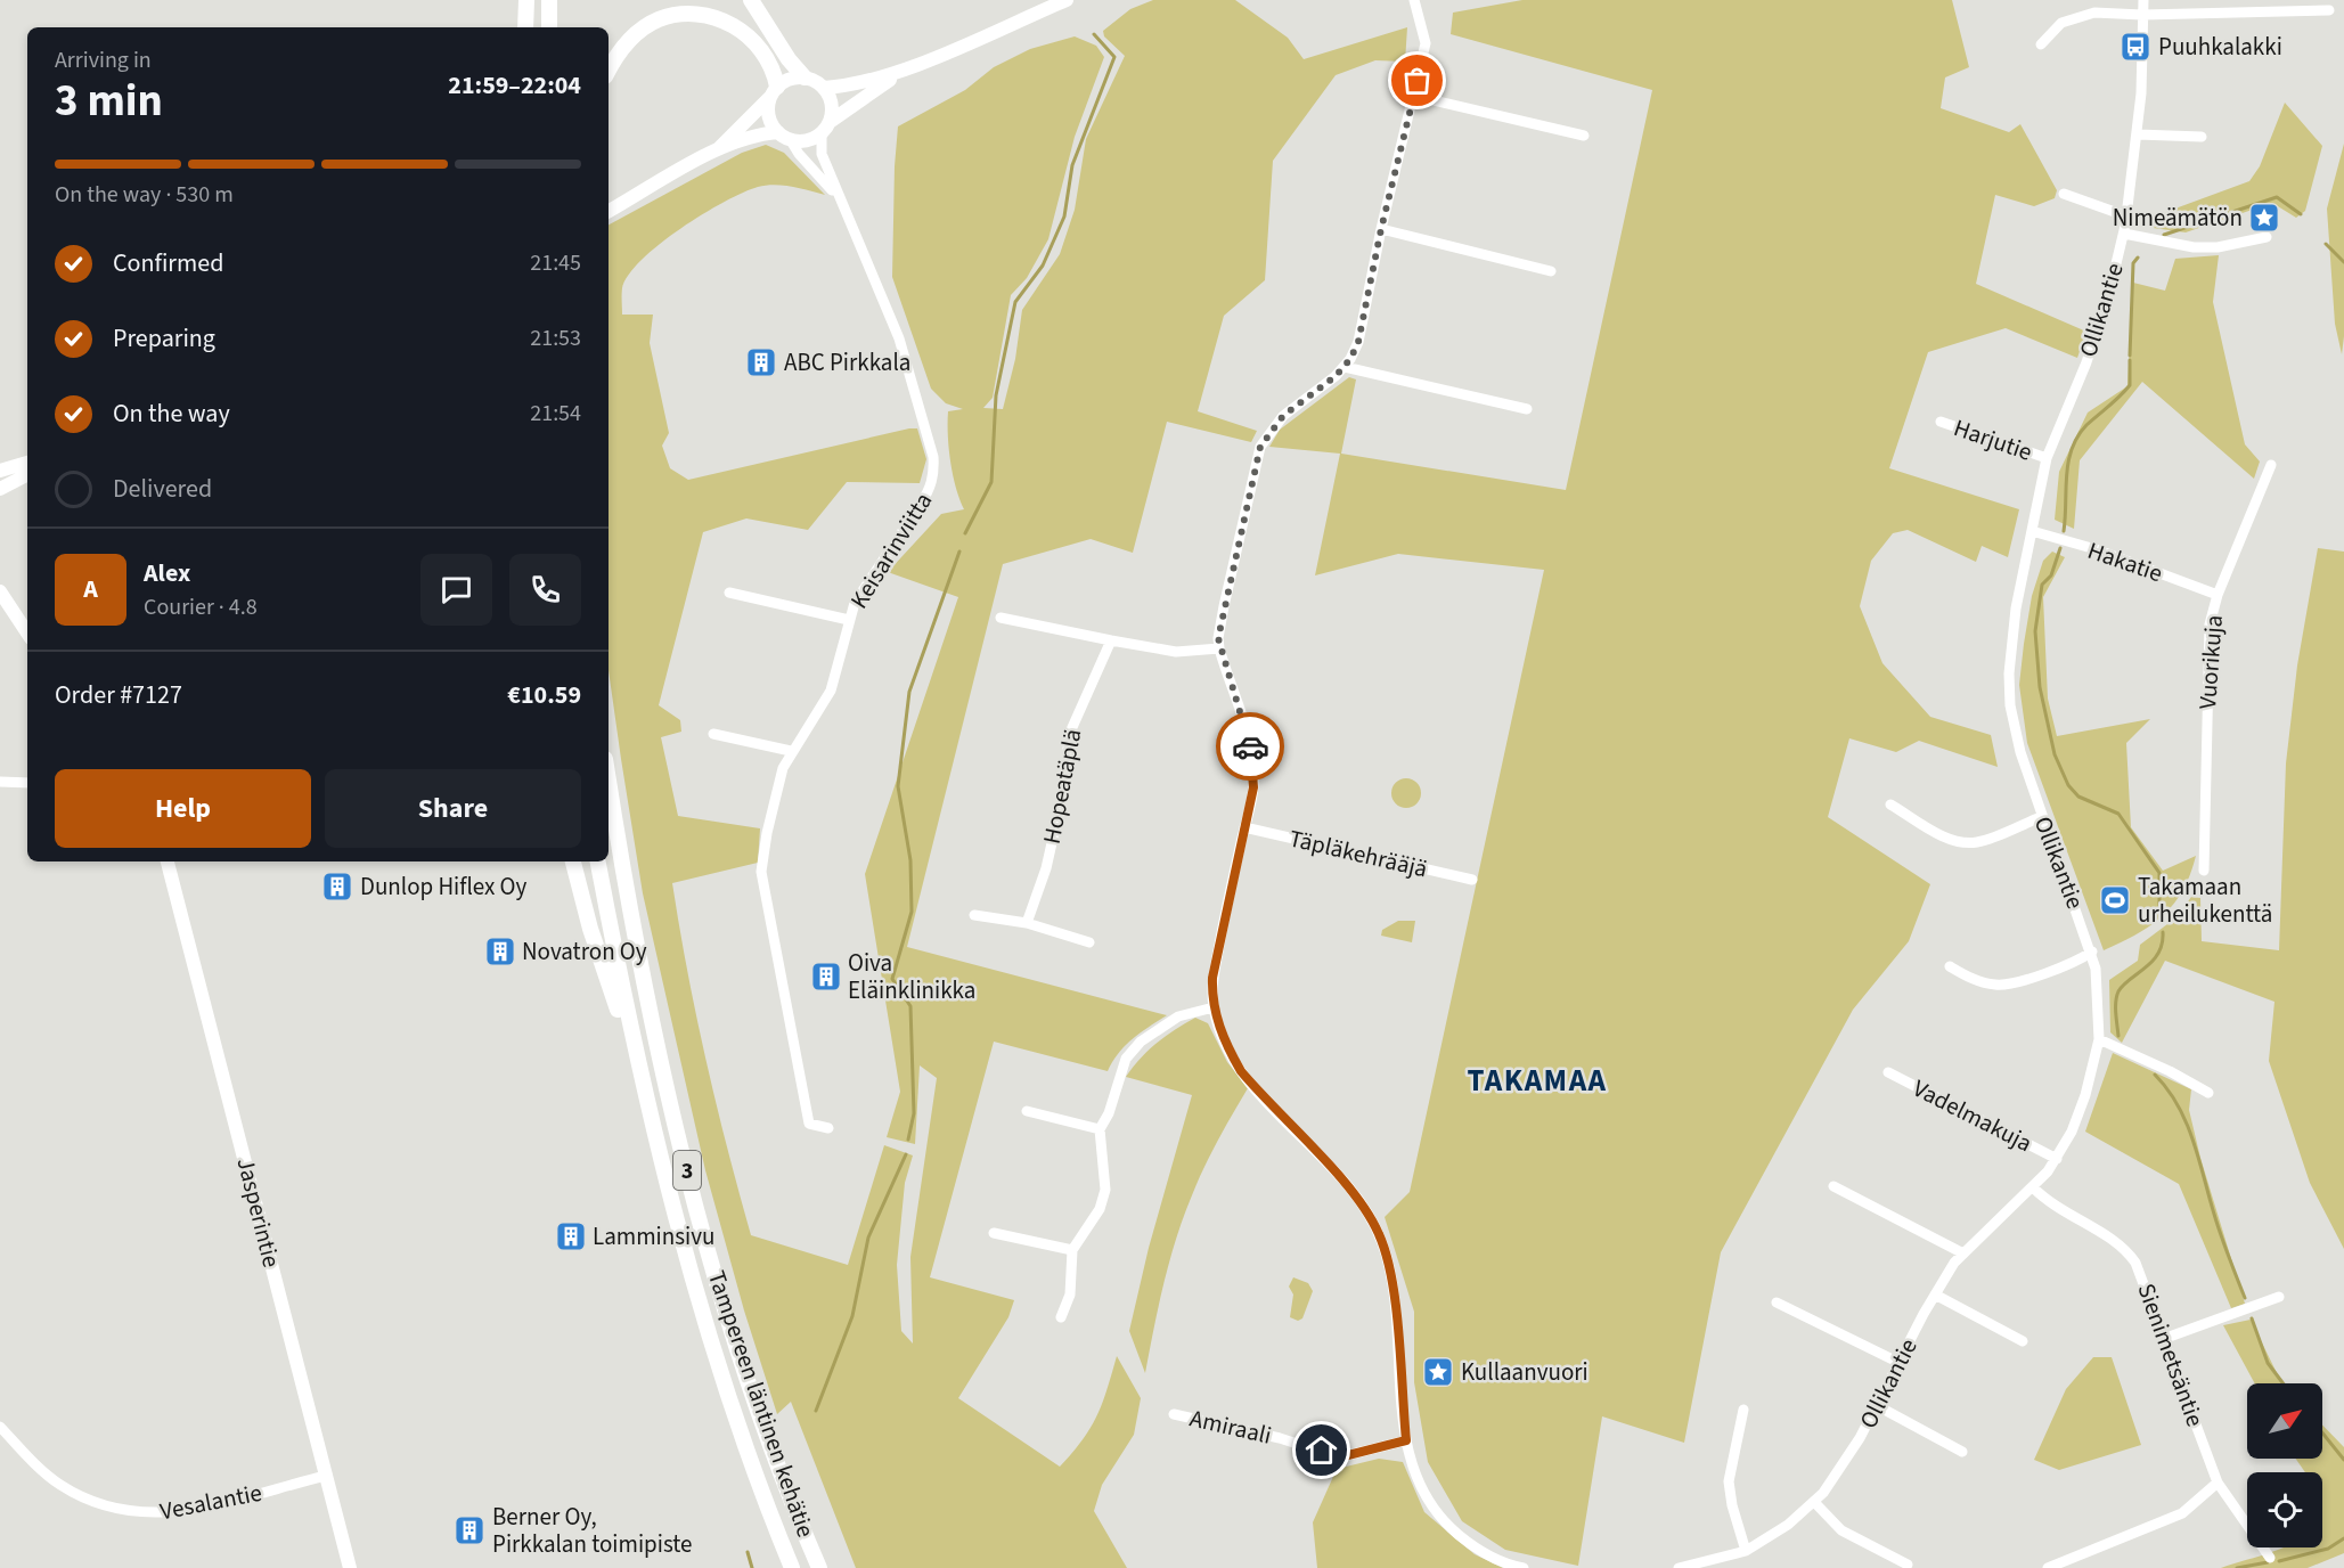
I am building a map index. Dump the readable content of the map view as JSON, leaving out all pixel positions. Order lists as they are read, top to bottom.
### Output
{
  "streets": {
    "highway": ["3", "Tampereen läntinen kehätie"],
    "main road": ["Jasperintie"],
    "street": [
      "Ollikantie",
      "Harjutie",
      "Keisarinviitta",
      "Hakatie",
      "Vuorikuja",
      "Hopeatäplä",
      "Täpläkehrääjä",
      "Vadelmakuja",
      "Sienimetsäntie",
      "Amiraali",
      "Vesalantie"
    ]
  },
  "crossings": [
    ["Ollikantie", "Harjutie"],
    ["Ollikantie", "Hakatie"],
    ["Ollikantie", "Vadelmakuja"],
    ["Ollikantie", "Sienimetsäntie"],
    ["Hakatie", "Vuorikuja"],
    ["Jasperintie", "Vesalantie"]
  ],
  "districts": ["TAKAMAA"],
  "places": {
    "bus stop": ["Puuhkalakki"],
    "place": ["Nimeämätön", "Kullaanvuori"],
    "building": [
      "ABC Pirkkala",
      "Dunlop Hiflex Oy",
      "Novatron Oy",
      "Oiva Eläinklinikka",
      "Lamminsivu",
      "Berner Oy, Pirkkalan toimipiste"
    ],
    "sports": ["Takamaan urheilukenttä"]
  },
  "north": "top right",
  "page": {
    "heading": ["3 min", "Arriving in", "21:59–22:04"],
    "panel": [
      "Alex",
      "Courier · 4.8",
      "Order #7127",
      "€10.59"
    ],
    "bar": "On the way · 530 m",
    "list": [
      ["Confirmed", "21:45"],
      ["Preparing", "21:53"],
      ["On the way", "21:54"],
      "Delivered"
    ],
    "round": "A",
    "buttons": ["Help", "Share"]
  }
}
